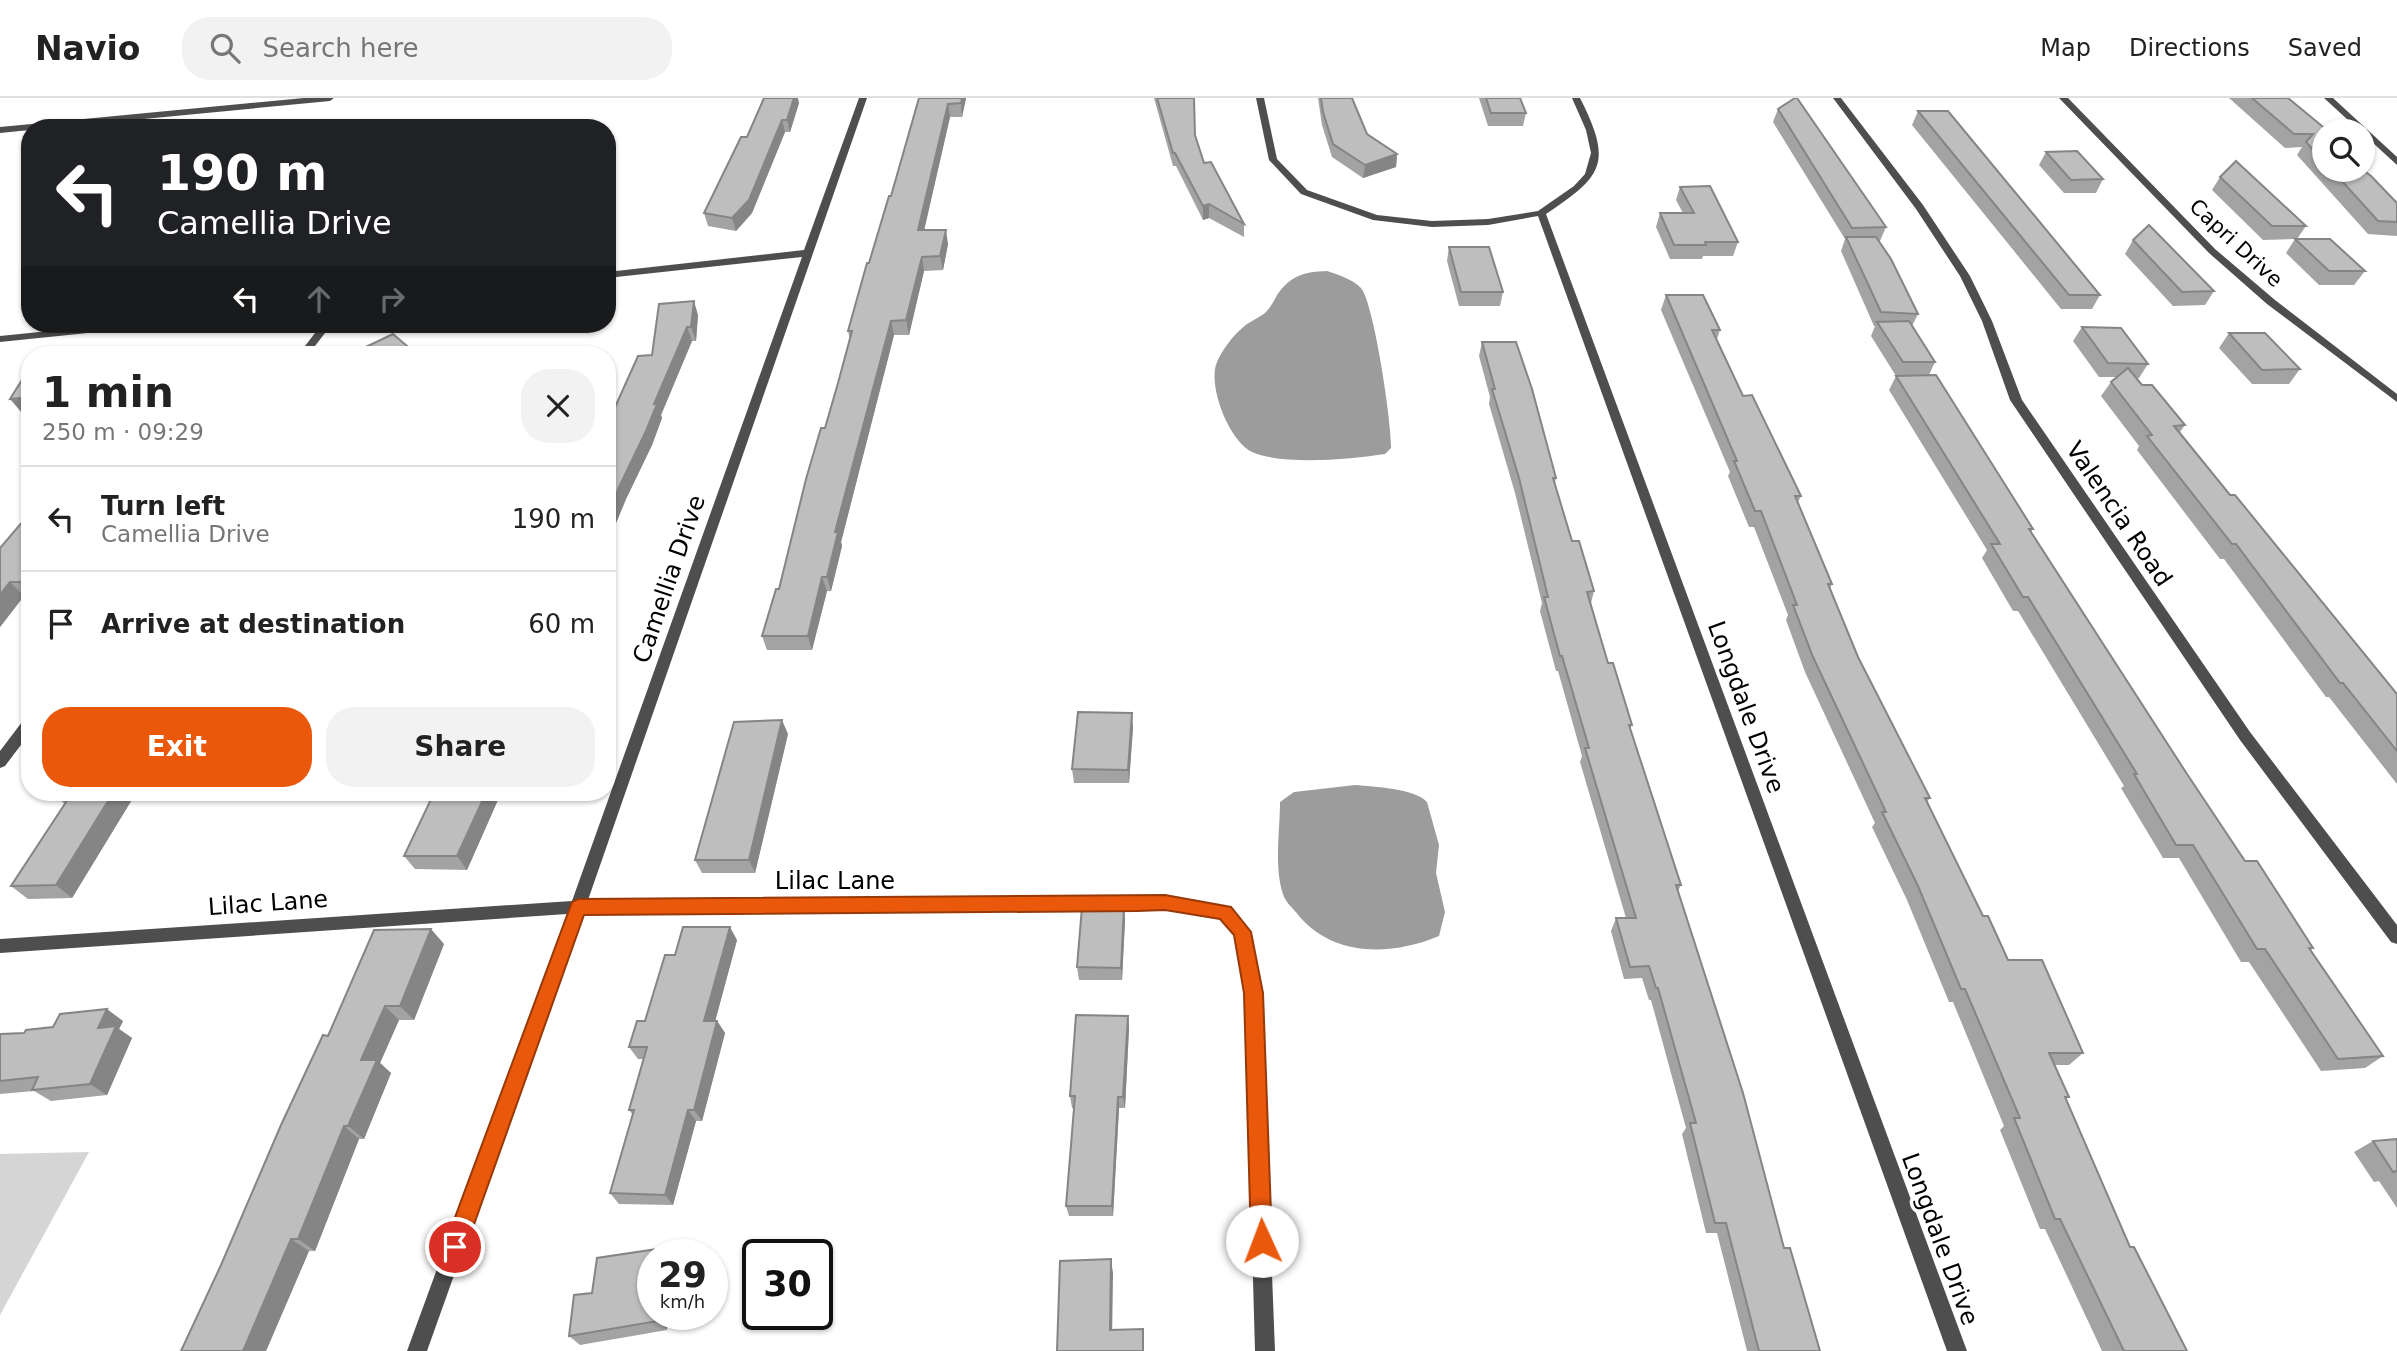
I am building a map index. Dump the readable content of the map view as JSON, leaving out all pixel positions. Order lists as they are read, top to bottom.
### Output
{
  "streets": {
    "street": [
      "Capri Drive",
      "Valencia Road",
      "Camellia Drive",
      "Longdale Drive",
      "Lilac Lane"
    ]
  },
  "crossings": [
    ["Camellia Drive", "Lilac Lane"]
  ],
  "page": {
    "header": "Navio",
    "search": "Search here",
    "nav": ["Map", "Directions", "Saved"],
    "turn": ["190 m", "Camellia Drive"],
    "heading": ["1 min", "250 m · 09:29"],
    "list": [
      {
        "name": "Turn left",
        "note": "Camellia Drive",
        "value": "190 m"
      },
      {
        "name": "Arrive at destination",
        "value": "60 m"
      }
    ],
    "buttons": ["Exit", "Share"],
    "speed": "29 km/h",
    "limit": "30"
  }
}
